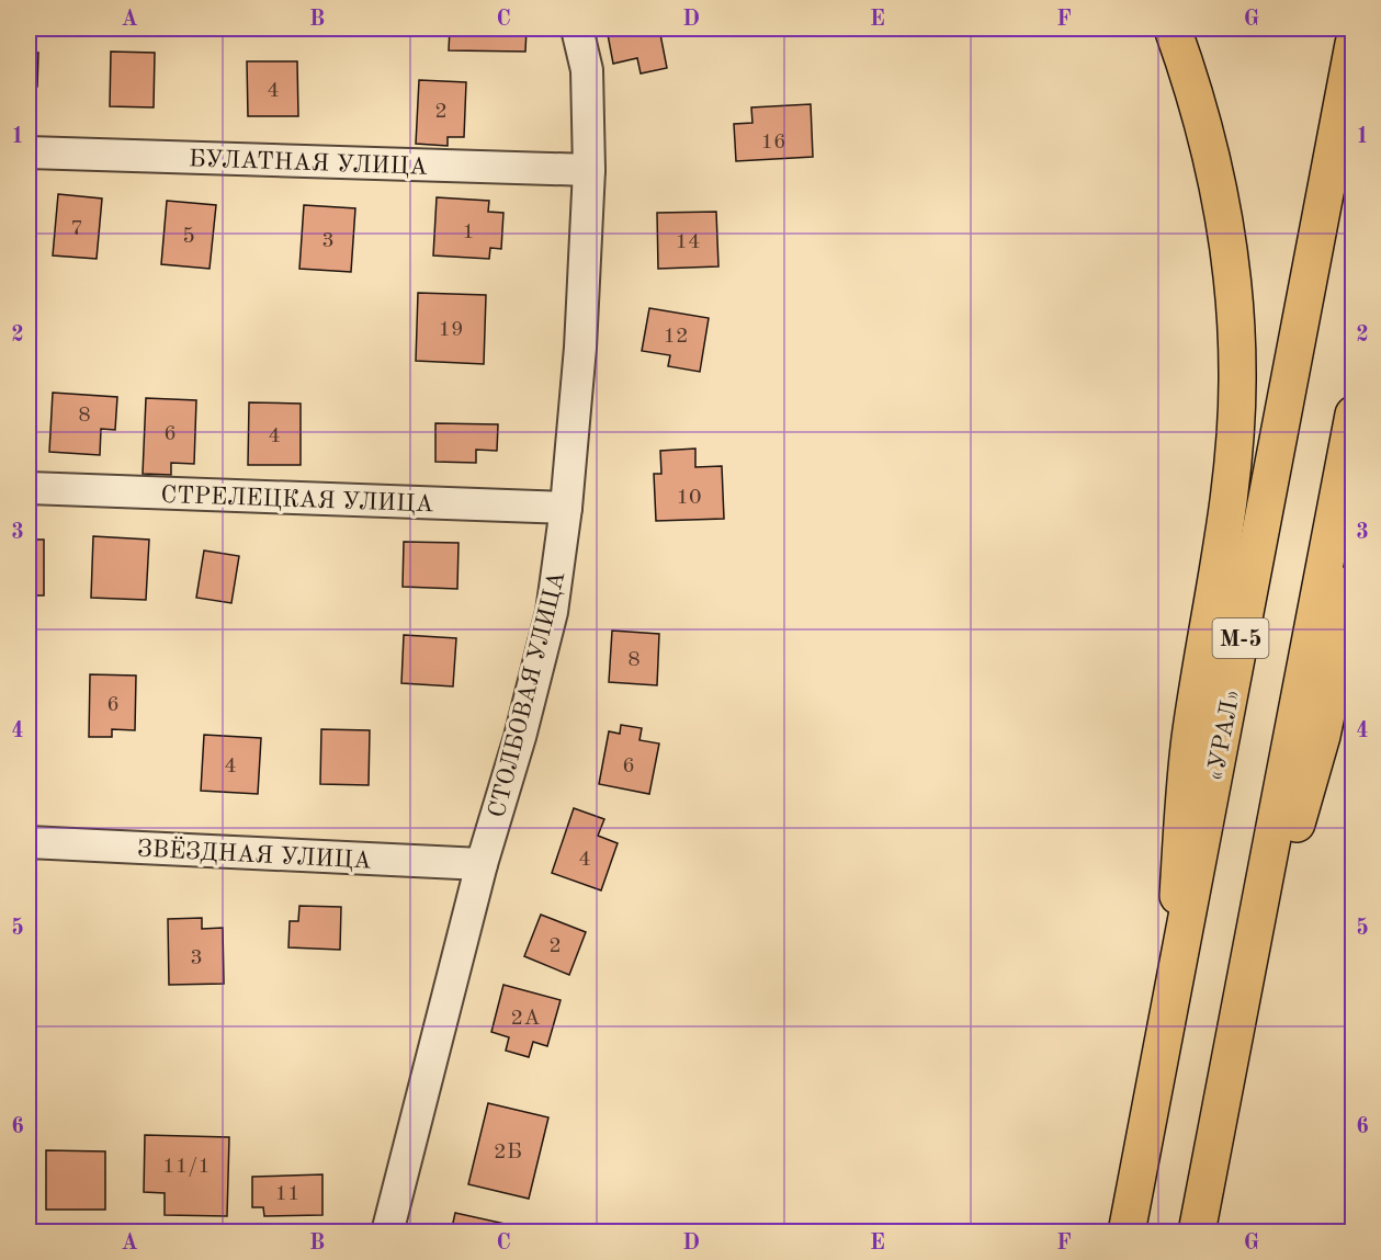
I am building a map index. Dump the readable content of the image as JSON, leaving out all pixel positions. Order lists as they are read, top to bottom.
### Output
{
  "streets": {
    "main road": ["М-5", "«УРАЛ»"],
    "street": [
      "БУЛАТНАЯ УЛИЦА",
      "СТРЕЛЕЦКАЯ УЛИЦА",
      "СТОЛБОВАЯ УЛИЦА",
      "ЗВЁЗДНАЯ УЛИЦА"
    ]
  },
  "crossings": [
    ["БУЛАТНАЯ УЛИЦА", "СТОЛБОВАЯ УЛИЦА"],
    ["СТРЕЛЕЦКАЯ УЛИЦА", "СТОЛБОВАЯ УЛИЦА"],
    ["СТОЛБОВАЯ УЛИЦА", "ЗВЁЗДНАЯ УЛИЦА"]
  ],
  "house_numbers": [
    "4",
    "2",
    "16",
    "7",
    "1",
    "5",
    "3",
    "14",
    "19",
    "12",
    "8",
    "6",
    "4",
    "10",
    "8",
    "6",
    "4",
    "6",
    "4",
    "2",
    "3",
    "2А",
    "2Б",
    "11/1",
    "11"
  ],
  "grid": {
    "columns": [
      "A",
      "B",
      "C",
      "D",
      "E",
      "F",
      "G"
    ],
    "rows": [
      "1",
      "2",
      "3",
      "4",
      "5",
      "6"
    ]
  }
}
